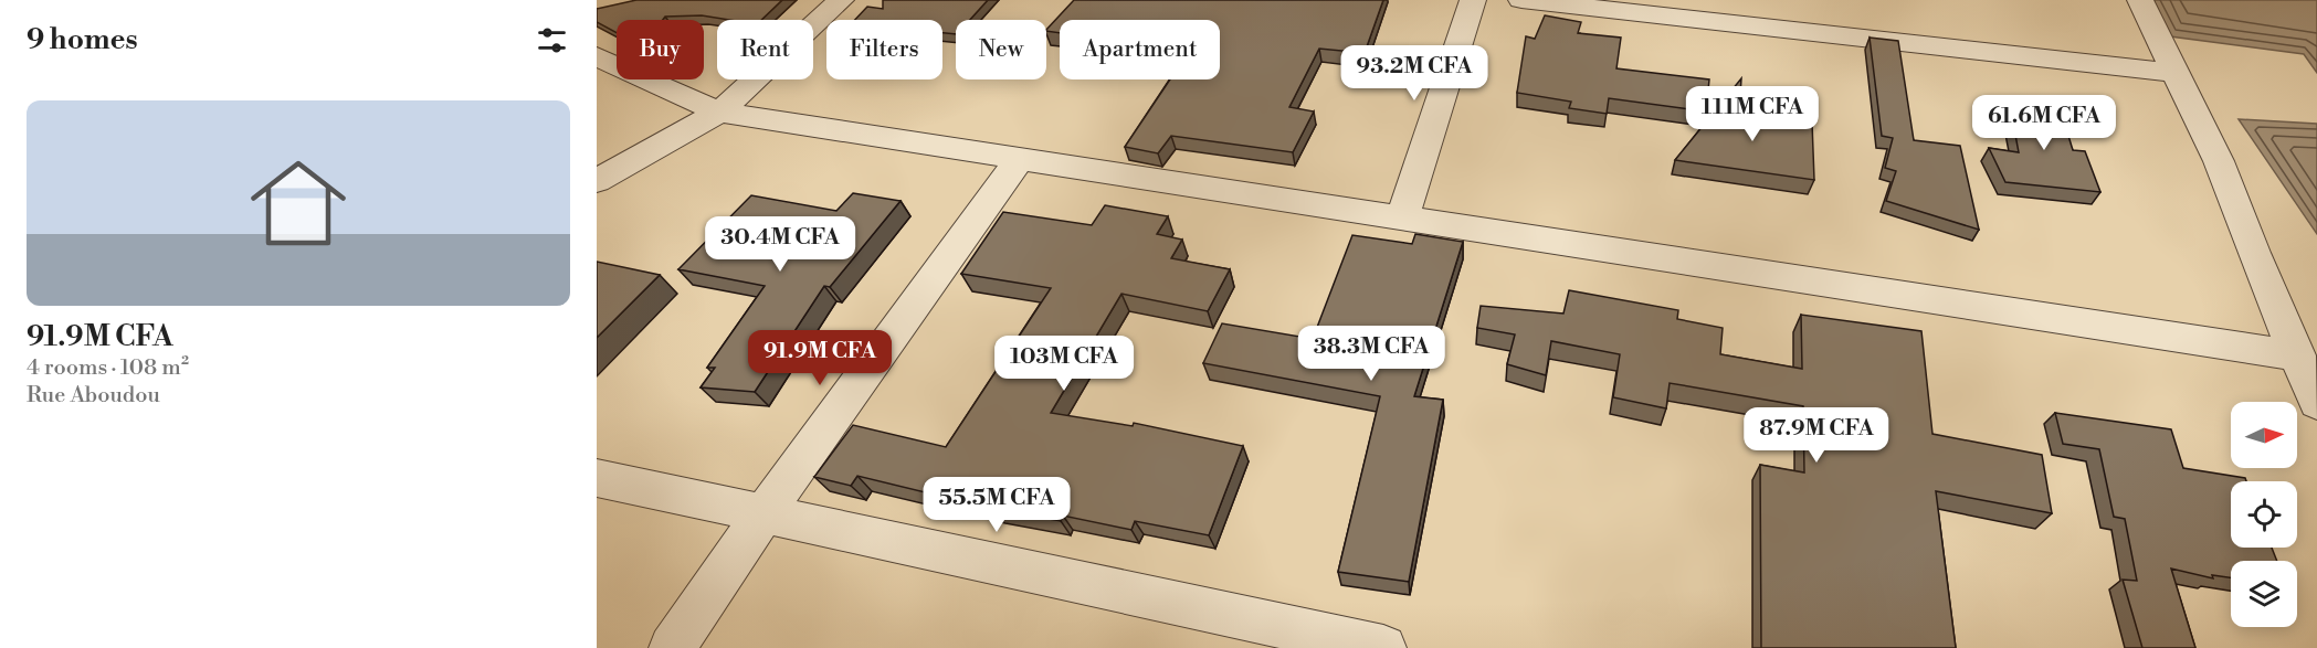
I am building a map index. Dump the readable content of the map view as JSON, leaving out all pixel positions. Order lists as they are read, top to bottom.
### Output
{
  "north": "right",
  "page": {
    "heading": "9 homes",
    "chip": [
      "Buy",
      "Rent",
      "Filters",
      "New",
      "Apartment"
    ],
    "price": [
      "93.2M CFA",
      "111M CFA",
      "61.6M CFA",
      "30.4M CFA",
      "38.3M CFA",
      "91.9M CFA",
      "103M CFA",
      "87.9M CFA",
      "55.5M CFA"
    ],
    "list": [
      {
        "name": "91.9M CFA",
        "note": "4 rooms · 108 m² · Rue Aboudou"
      }
    ]
  }
}
